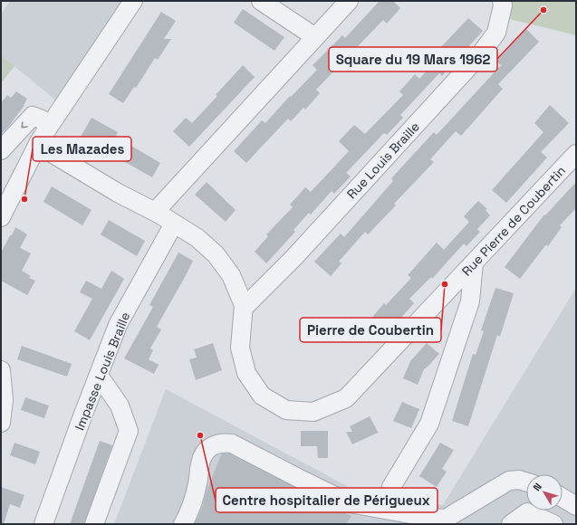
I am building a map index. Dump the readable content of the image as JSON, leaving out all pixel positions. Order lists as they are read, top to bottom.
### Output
{
  "streets": {
    "street": ["Rue Louis Braille", "Rue Pierre de Coubertin", "Impasse Louis Braille"]
  },
  "crossings": [
    ["Rue Louis Braille", "Rue Pierre de Coubertin"],
    ["Rue Pierre de Coubertin", "Impasse Louis Braille"]
  ],
  "places": [
    "Square du 19 Mars 1962",
    "Les Mazades",
    "Pierre de Coubertin",
    "Centre hospitalier de Périgueux"
  ],
  "north": "top left"
}
